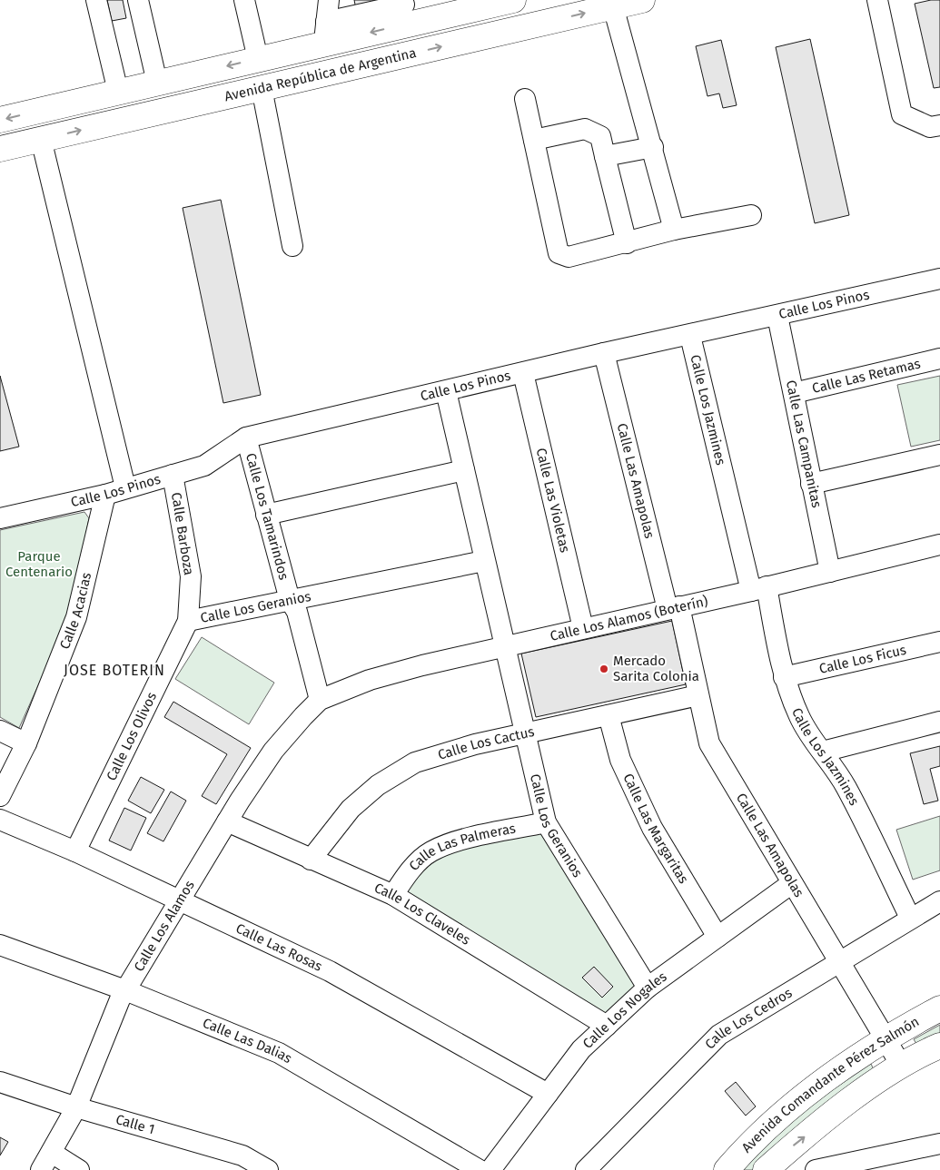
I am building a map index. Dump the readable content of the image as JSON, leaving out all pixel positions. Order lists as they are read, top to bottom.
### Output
{
  "streets": {
    "main road": ["Avenida República de Argentina", "Avenida Comandante Pérez Salmón"],
    "street": [
      "Calle Los Pinos",
      "Calle Las Retamas",
      "Calle Los Jazmines",
      "Calle Las Campanitas",
      "Calle Las Amapolas",
      "Calle Las Violetas",
      "Calle Los Tamarindos",
      "Calle Barboza",
      "Calle Los Geranios",
      "Calle Acacias",
      "Calle Los Alamos (Boterín)",
      "Calle Los Ficus",
      "Calle Los Olivos",
      "Calle Los Cactus",
      "Calle Las Margaritas",
      "Calle Las Palmeras",
      "Calle Los Claveles",
      "Calle Los Alamos",
      "Calle Las Rosas",
      "Calle Los Nogales",
      "Calle Los Cedros",
      "Calle Las Dalias",
      "Calle 1"
    ]
  },
  "crossings": [
    ["Calle Los Pinos", "Calle Los Jazmines"],
    ["Calle Los Pinos", "Calle Las Campanitas"],
    ["Calle Los Pinos", "Calle Las Amapolas"],
    ["Calle Los Pinos", "Calle Las Violetas"],
    ["Calle Los Pinos", "Calle Los Tamarindos"],
    ["Calle Los Pinos", "Calle Barboza"],
    ["Calle Los Pinos", "Calle Los Geranios"],
    ["Calle Los Pinos", "Calle Acacias"],
    ["Calle Las Retamas", "Calle Las Campanitas"],
    ["Calle Los Jazmines", "Calle Los Alamos (Boterín)"],
    ["Calle Los Jazmines", "Calle Los Ficus"],
    ["Calle Los Jazmines", "Calle Los Cedros"],
    ["Calle Las Campanitas", "Calle Los Alamos (Boterín)"],
    ["Calle Las Amapolas", "Calle Los Alamos (Boterín)"],
    ["Calle Las Amapolas", "Calle Los Cactus"],
    ["Calle Las Amapolas", "Calle Los Nogales"],
    ["Calle Las Amapolas", "Calle Los Cedros"],
    ["Calle Las Amapolas", "Avenida Comandante Pérez Salmón"],
    ["Calle Las Violetas", "Calle Los Alamos (Boterín)"],
    ["Calle Los Tamarindos", "Calle Los Geranios"],
    ["Calle Los Tamarindos", "Calle Los Alamos (Boterín)"],
    ["Calle Los Tamarindos", "Calle Los Alamos"],
    ["Calle Barboza", "Calle Los Geranios"],
    ["Calle Barboza", "Calle Los Olivos"],
    ["Calle Los Geranios", "Calle Los Alamos (Boterín)"],
    ["Calle Los Geranios", "Calle Los Olivos"],
    ["Calle Los Geranios", "Calle Los Cactus"],
    ["Calle Los Geranios", "Calle Las Palmeras"],
    ["Calle Los Geranios", "Calle Los Nogales"],
    ["Calle Los Alamos (Boterín)", "Calle Los Alamos"],
    ["Calle Los Olivos", "Calle Las Rosas"],
    ["Calle Los Cactus", "Calle Las Margaritas"],
    ["Calle Los Cactus", "Calle Los Claveles"],
    ["Calle Las Margaritas", "Calle Los Nogales"],
    ["Calle Las Palmeras", "Calle Los Claveles"],
    ["Calle Los Claveles", "Calle Los Alamos"],
    ["Calle Los Claveles", "Calle Los Nogales"],
    ["Calle Los Alamos", "Calle Las Rosas"],
    ["Calle Los Alamos", "Calle Las Dalias"],
    ["Calle Los Alamos", "Calle 1"],
    ["Calle Las Rosas", "Calle Los Nogales"]
  ],
  "districts": ["JOSE BOTERIN"],
  "parks": ["Parque Centenario"],
  "places": ["Mercado Sarita Colonia"]
}
